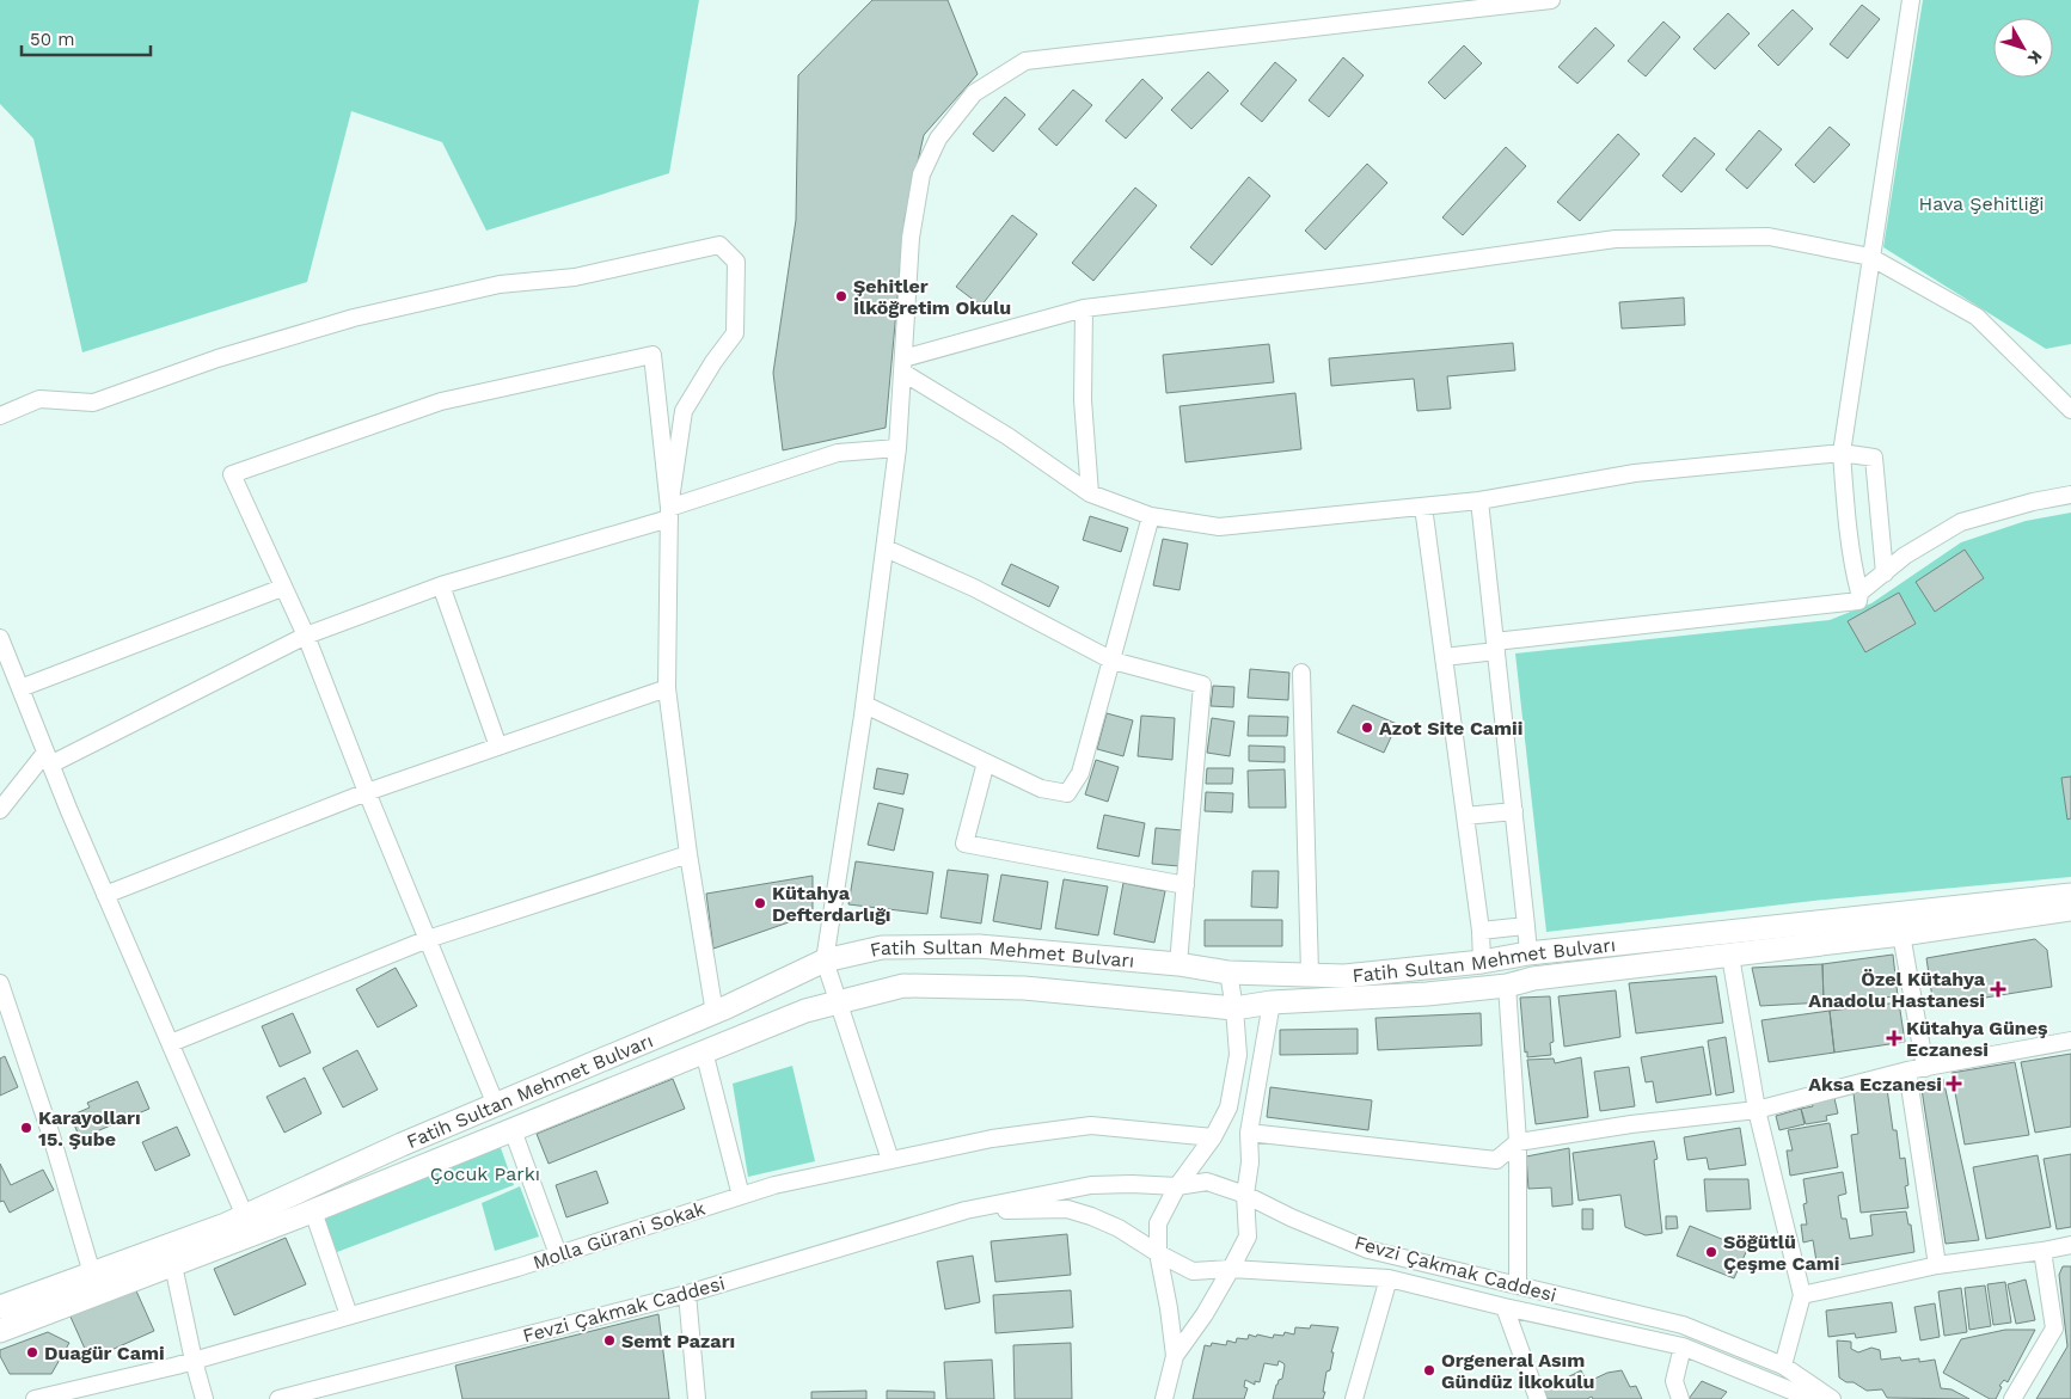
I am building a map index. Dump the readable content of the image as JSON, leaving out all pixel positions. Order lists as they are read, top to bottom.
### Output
{
  "streets": {
    "main road": ["Fatih Sultan Mehmet Bulvarı"],
    "street": ["Molla Gürani Sokak", "Fevzi Çakmak Caddesi"]
  },
  "parks": ["Hava Şehitliği", "Çocuk Parkı"],
  "places": {
    "other": [
      "Şehitler İlköğretim Okulu",
      "Azot Site Camii",
      "Kütahya Defterdarlığı",
      "Karayolları 15. Şube",
      "Söğütlü Çeşme Cami",
      "Semt Pazarı",
      "Duagür Cami",
      "Orgeneral Asım Gündüz İlkokulu"
    ],
    "health": ["Özel Kütahya Anadolu Hastanesi", "Kütahya Güneş Eczanesi", "Aksa Eczanesi"]
  },
  "scale_bar": "50 m",
  "north": "bottom right"
}
